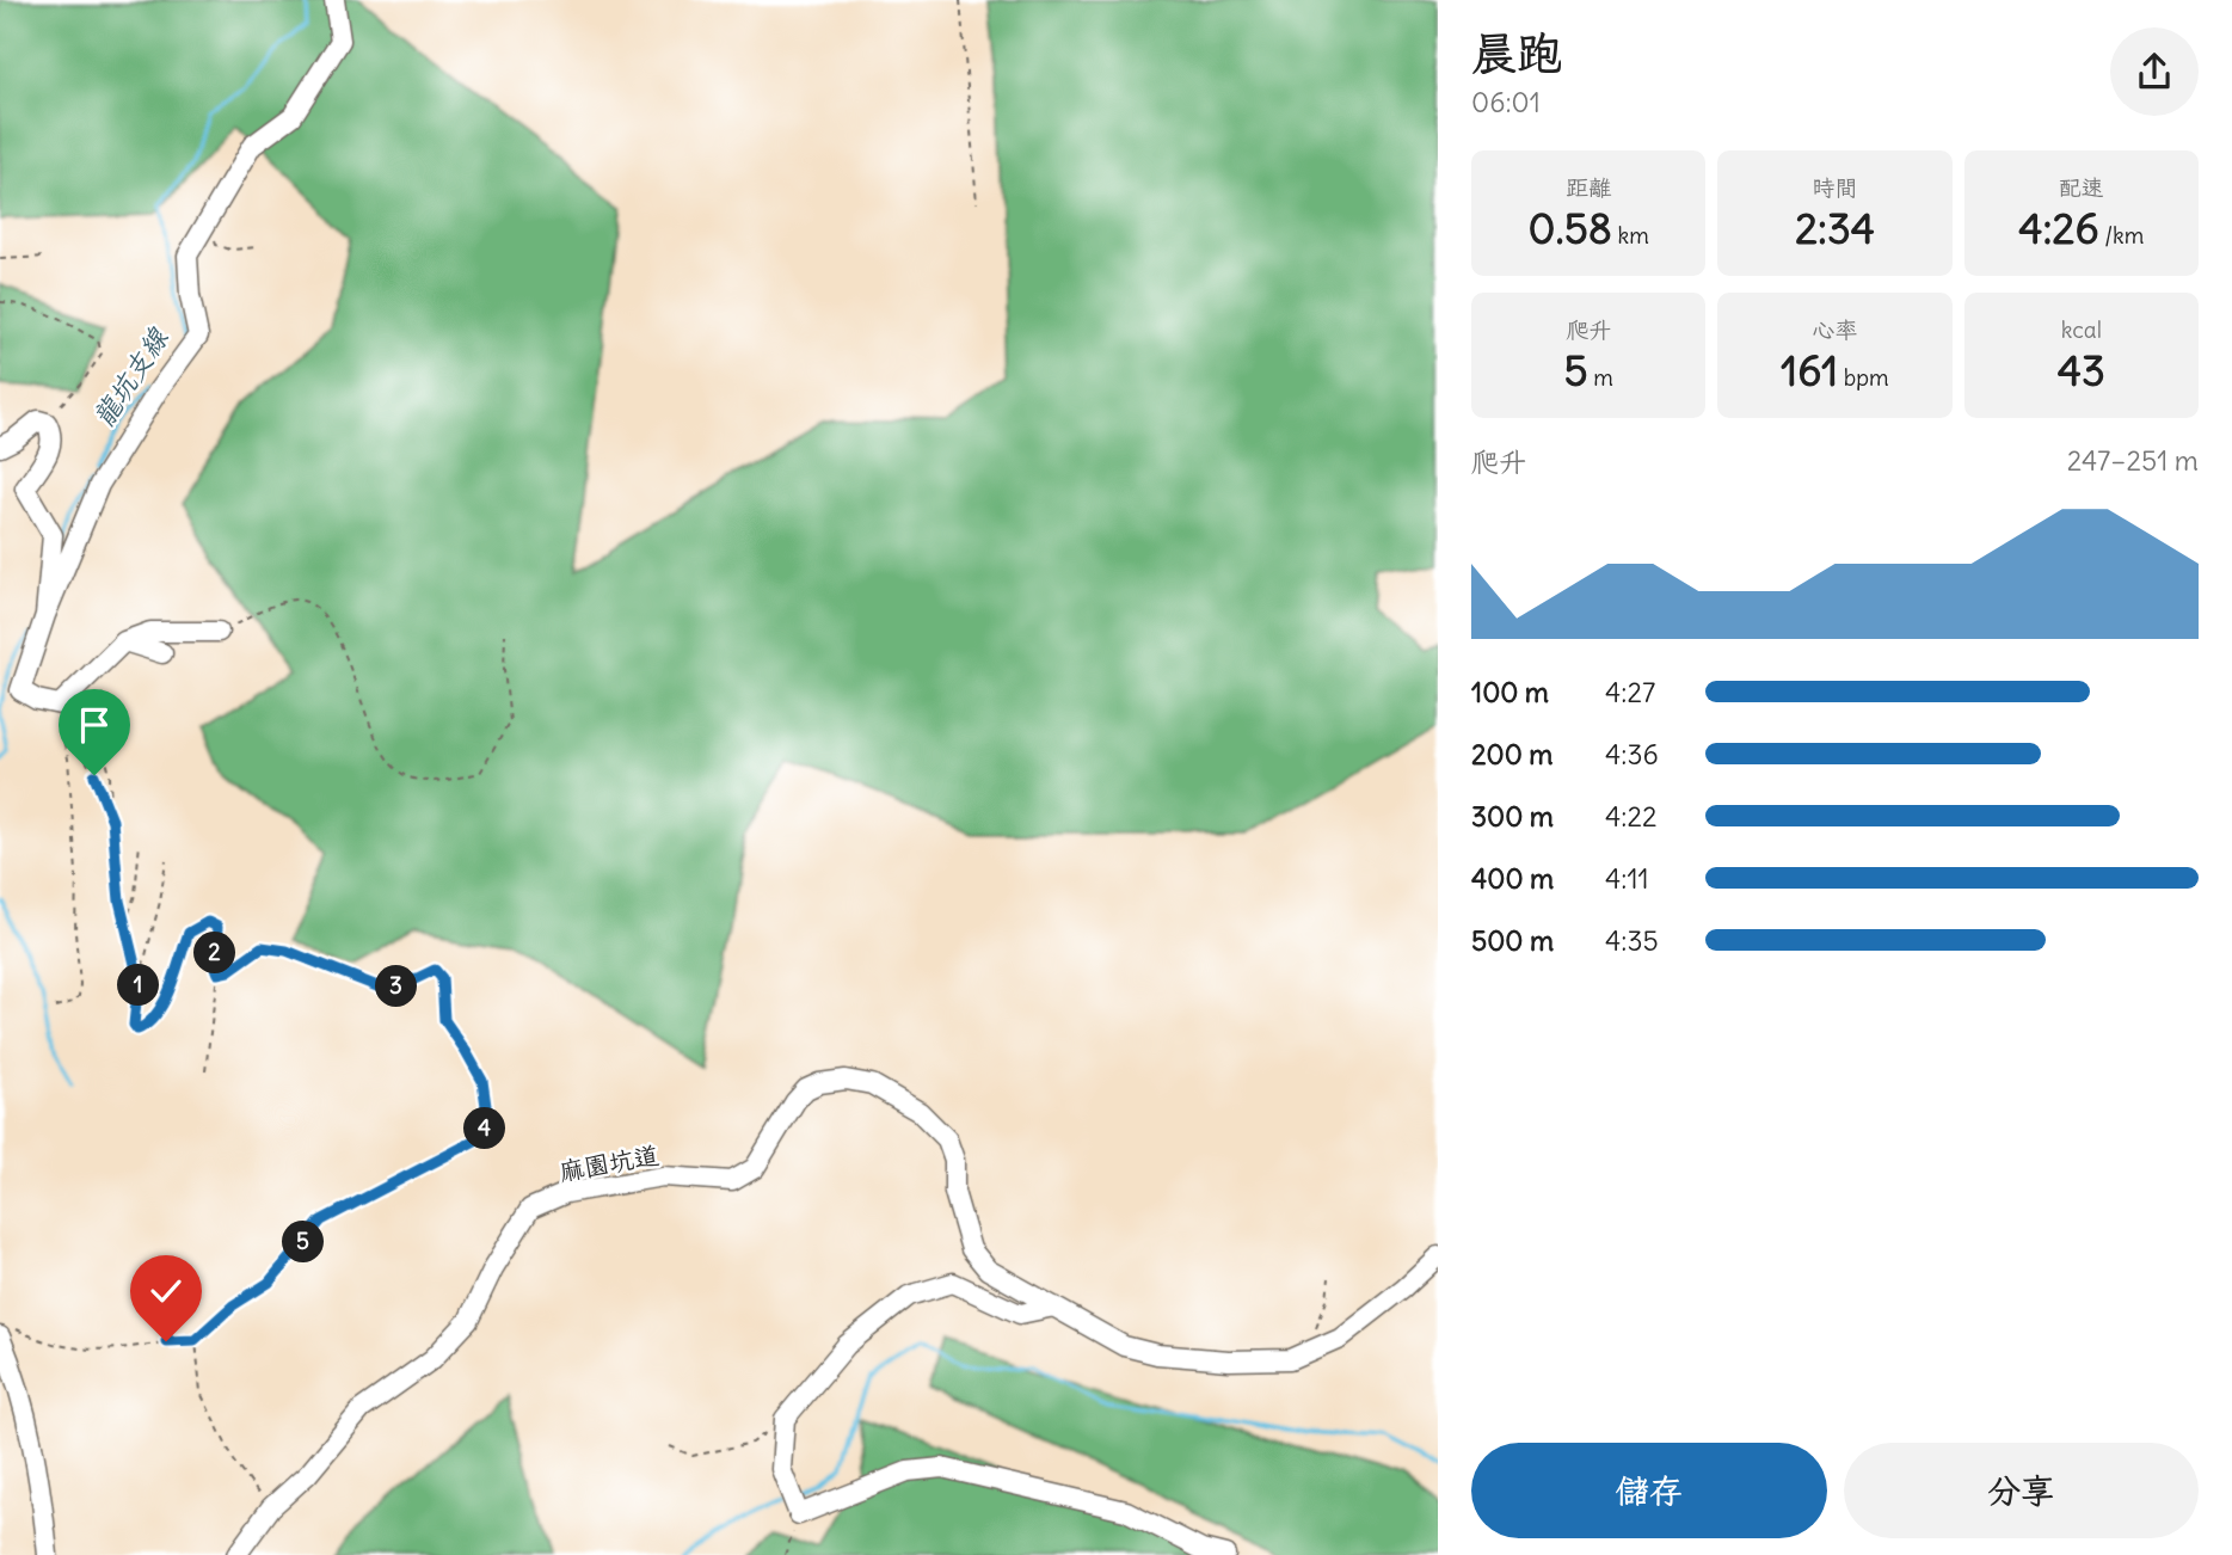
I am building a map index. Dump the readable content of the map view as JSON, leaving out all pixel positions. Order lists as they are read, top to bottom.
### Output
{
  "streets": {
    "street": ["麻園坑道"]
  },
  "water": ["龍坑支線"],
  "page": {
    "heading": ["晨跑", "06:01"],
    "stats": [
      ["距離", "0.58 km"],
      ["時間", "2:34"],
      ["配速", "4:26 /km"],
      ["爬升", "5 m"],
      ["心率", "161 bpm"],
      ["kcal", "43"]
    ],
    "chart": ["爬升", "247–251 m"],
    "list": [
      {
        "name": "100 m",
        "note": "4:27"
      },
      {
        "name": "200 m",
        "note": "4:36"
      },
      {
        "name": "300 m",
        "note": "4:22"
      },
      {
        "name": "400 m",
        "note": "4:11"
      },
      {
        "name": "500 m",
        "note": "4:35"
      }
    ],
    "pins": [
      "2",
      "1",
      "3",
      "4",
      "5"
    ],
    "buttons": ["儲存", "分享"]
  }
}
